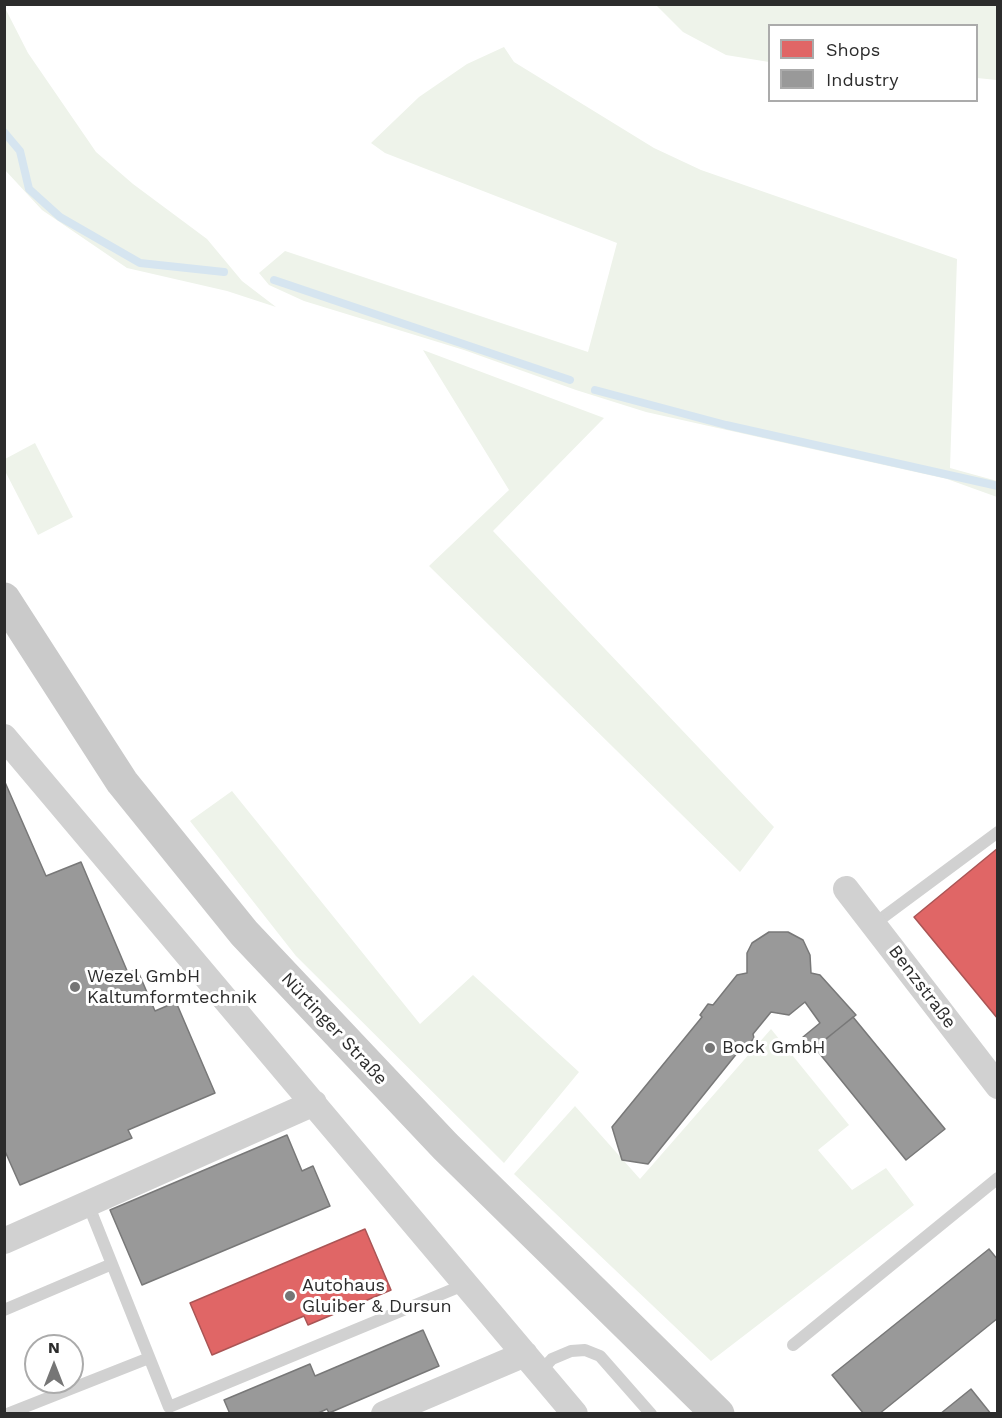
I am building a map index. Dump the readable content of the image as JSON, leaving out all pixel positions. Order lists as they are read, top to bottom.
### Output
{
  "streets": {
    "main road": ["Nürtinger Straße"],
    "street": ["Benzstraße"]
  },
  "places": ["Wezel GmbH Kaltumformtechnik", "Bock GmbH", "Autohaus Gluiber & Dursun"],
  "legend": ["Shops", "Industry"],
  "north": "top"
}
